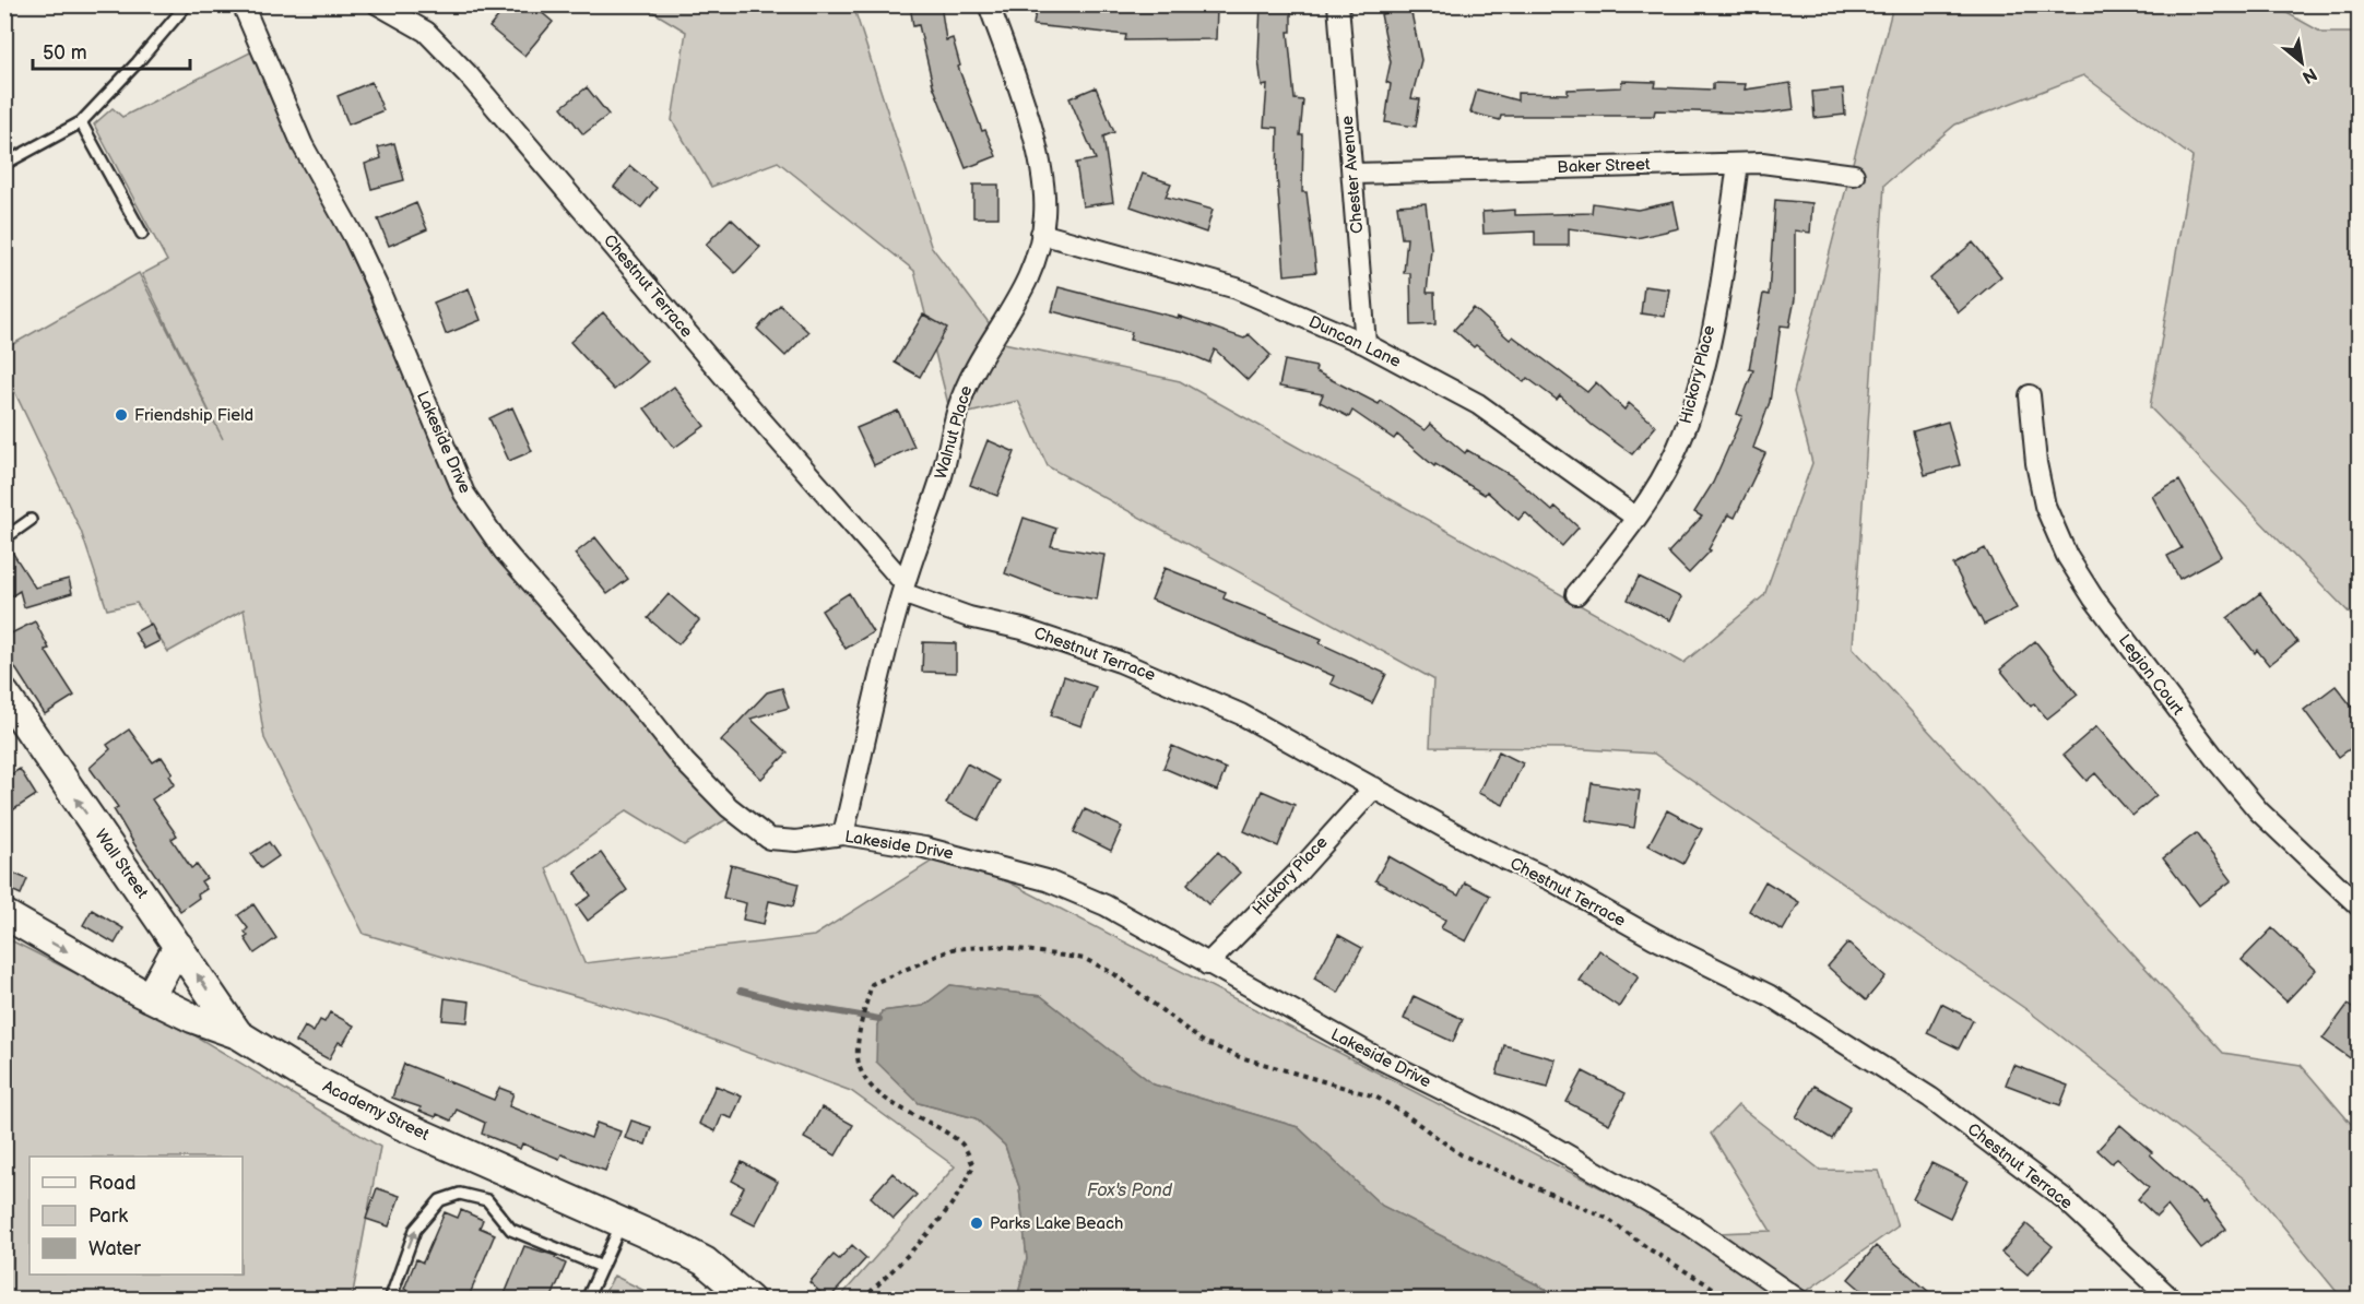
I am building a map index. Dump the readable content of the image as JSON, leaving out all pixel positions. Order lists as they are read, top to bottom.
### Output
{
  "streets": {
    "street": [
      "Baker Street",
      "Chester Avenue",
      "Chestnut Terrace",
      "Duncan Lane",
      "Hickory Place",
      "Walnut Place",
      "Lakeside Drive",
      "Legion Court",
      "Wall Street",
      "Academy Street"
    ]
  },
  "crossings": [
    ["Baker Street", "Chester Avenue"],
    ["Baker Street", "Hickory Place"],
    ["Chester Avenue", "Duncan Lane"],
    ["Chestnut Terrace", "Hickory Place"],
    ["Chestnut Terrace", "Walnut Place"],
    ["Duncan Lane", "Hickory Place"],
    ["Duncan Lane", "Walnut Place"],
    ["Hickory Place", "Lakeside Drive"],
    ["Walnut Place", "Lakeside Drive"],
    ["Wall Street", "Academy Street"]
  ],
  "one_way": ["Wall Street"],
  "water": ["Fox's Pond"],
  "places": ["Friendship Field", "Parks Lake Beach"],
  "legend": ["Road", "Park", "Water"],
  "scale_bar": "50 m",
  "north": "bottom right"
}
